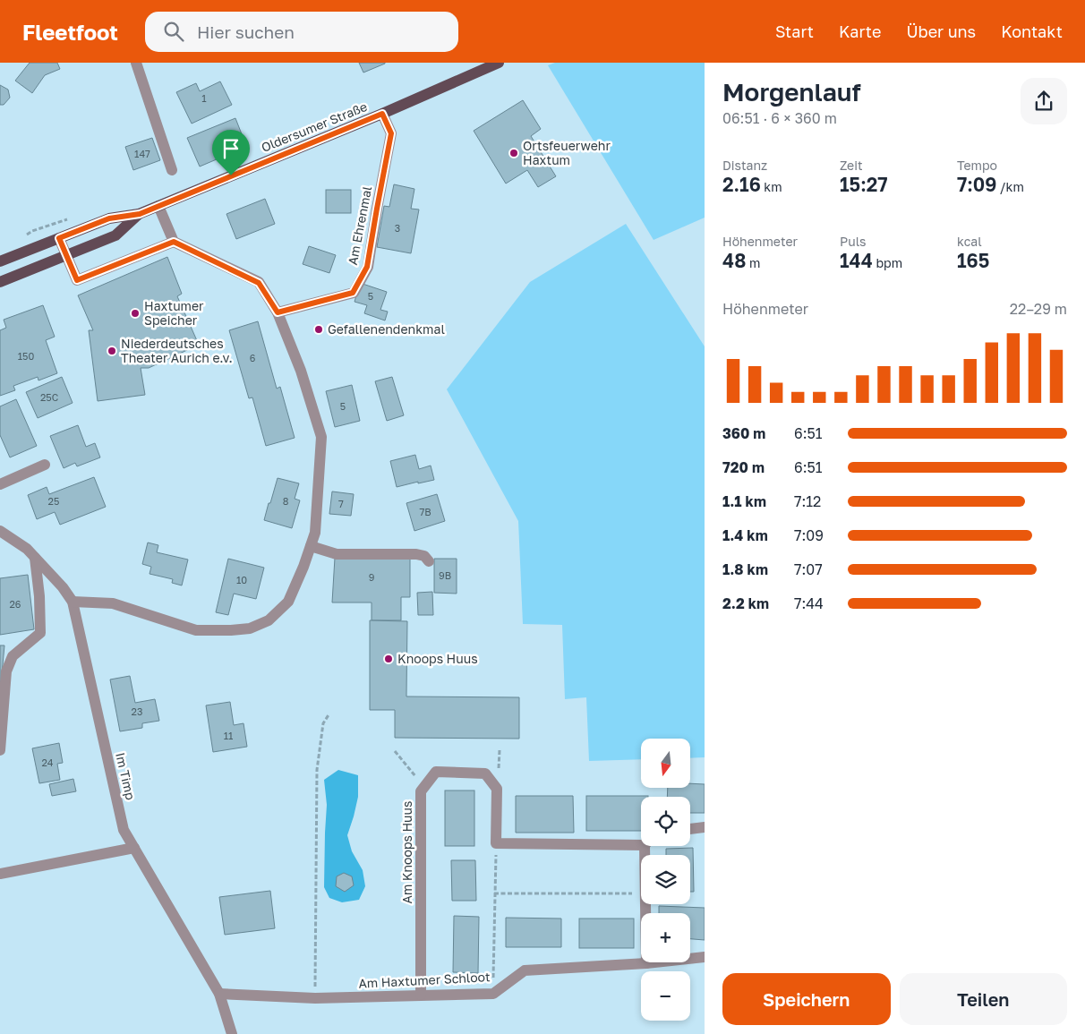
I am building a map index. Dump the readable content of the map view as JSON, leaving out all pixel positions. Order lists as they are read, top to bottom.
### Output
{
  "streets": {
    "main road": ["Oldersumer Straße"],
    "street": [
      "Am Ehrenmal",
      "Im Timp",
      "Am Knoops Huus",
      "Am Haxtumer Schloot"
    ]
  },
  "crossings": [
    ["Oldersumer Straße", "Am Ehrenmal"],
    ["Im Timp", "Am Haxtumer Schloot"],
    ["Am Knoops Huus", "Am Haxtumer Schloot"]
  ],
  "places": [
    "Ortsfeuerwehr Haxtum",
    "Haxtumer Speicher",
    "Gefallenendenkmal",
    "Niederdeutsches Theater Aurich e.v.",
    "Knoops Huus"
  ],
  "house_numbers": [
    "1",
    "147",
    "3",
    "5",
    "150",
    "6",
    "25C",
    "5",
    "25",
    "8",
    "7",
    "7B",
    "9B",
    "9",
    "10",
    "26",
    "23",
    "11",
    "24"
  ],
  "north": "bottom",
  "page": {
    "header": "Fleetfoot",
    "search": "Hier suchen",
    "nav": [
      "Start",
      "Karte",
      "Über uns",
      "Kontakt"
    ],
    "heading": ["Morgenlauf", "06:51 · 6 × 360 m"],
    "stats": [
      ["Distanz", "2.16 km"],
      ["Zeit", "15:27"],
      ["Tempo", "7:09 /km"],
      ["Höhenmeter", "48 m"],
      ["Puls", "144 bpm"],
      ["kcal", "165"]
    ],
    "chart": ["Höhenmeter", "22–29 m"],
    "list": [
      {
        "name": "360 m",
        "note": "6:51"
      },
      {
        "name": "720 m",
        "note": "6:51"
      },
      {
        "name": "1.1 km",
        "note": "7:12"
      },
      {
        "name": "1.4 km",
        "note": "7:09"
      },
      {
        "name": "1.8 km",
        "note": "7:07"
      },
      {
        "name": "2.2 km",
        "note": "7:44"
      }
    ],
    "map_buttons": ["+", "−"],
    "buttons": ["Speichern", "Teilen"]
  }
}
